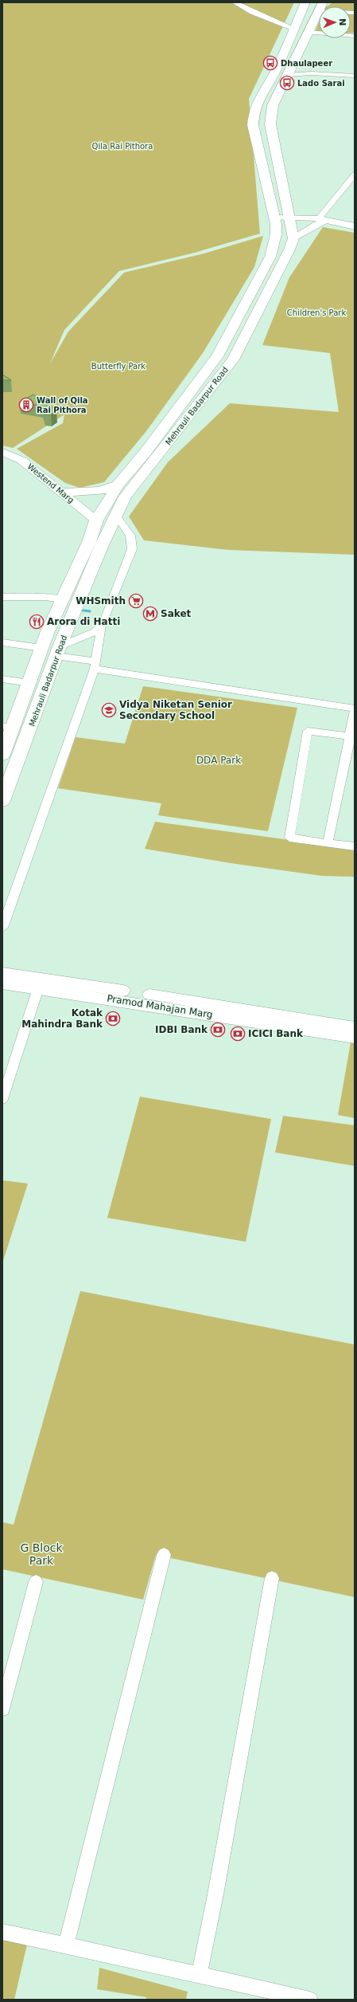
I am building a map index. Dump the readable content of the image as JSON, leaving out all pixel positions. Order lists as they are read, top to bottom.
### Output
{
  "streets": {
    "main road": ["Mehrauli Badarpur Road"],
    "street": ["Westend Marg", "Pramod Mahajan Marg"]
  },
  "crossings": [
    ["Mehrauli Badarpur Road", "Westend Marg"]
  ],
  "parks": [
    "Qila Rai Pithora",
    "Children's Park",
    "Butterfly Park",
    "DDA Park",
    "G Block Park"
  ],
  "places": {
    "bus stop": ["Dhaulapeer", "Lado Sarai"],
    "building": ["Wall of Qila Rai Pithora"],
    "supermarket": ["WHSmith"],
    "metro station": ["Saket"],
    "restaurant": ["Arora di Hatti"],
    "school or university": ["Vidya Niketan Senior Secondary School"],
    "bank": ["Kotak Mahindra Bank", "IDBI Bank", "ICICI Bank"]
  },
  "north": "right"
}
